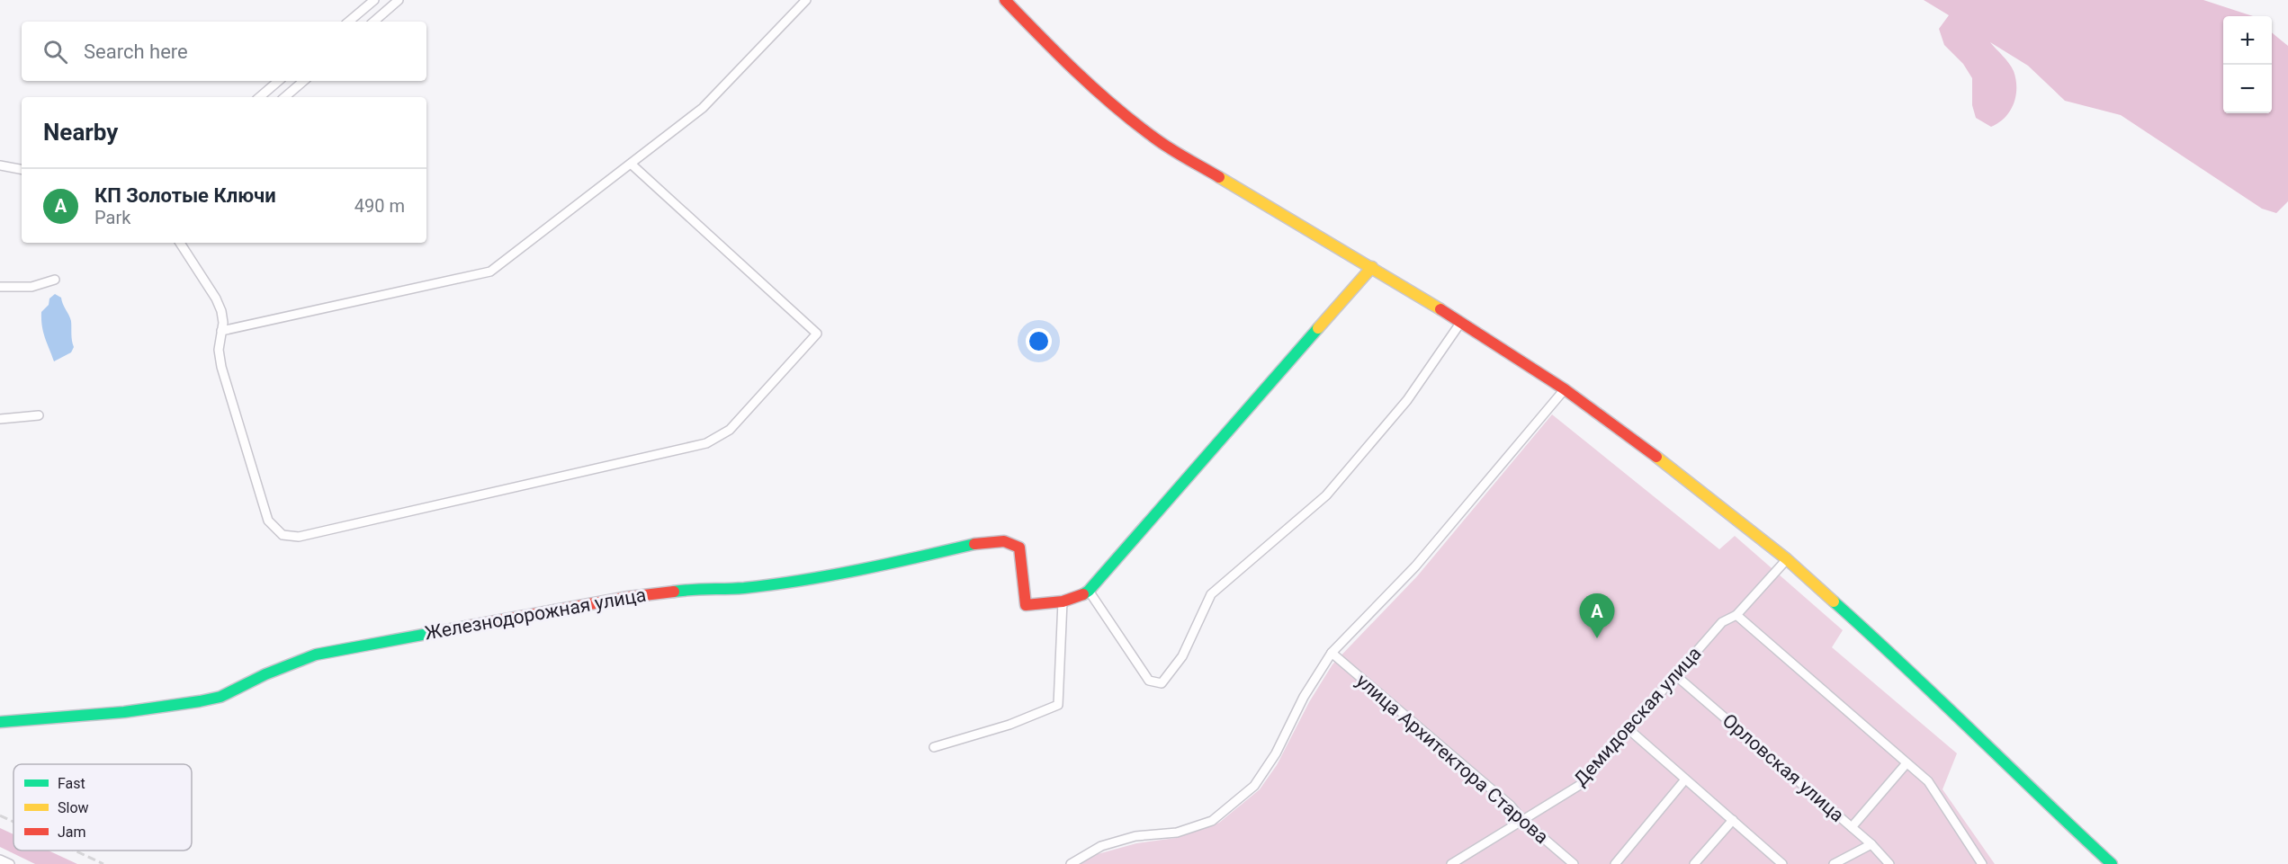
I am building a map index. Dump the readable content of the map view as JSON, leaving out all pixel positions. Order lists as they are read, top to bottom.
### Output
{
  "streets": {
    "street": [
      "Железнодорожная улица",
      "Демидовская улица",
      "улица Архитектора Старова",
      "Орловская улица"
    ]
  },
  "crossings": [
    ["Демидовская улица", "улица Архитектора Старова"],
    ["Демидовская улица", "Орловская улица"]
  ],
  "legend": ["Fast", "Slow", "Jam"],
  "page": {
    "map_buttons": ["+", "−"],
    "search": "Search here",
    "heading": "Nearby",
    "list": [
      {
        "mark": "A",
        "name": "КП Золотые Ключи",
        "note": "Park",
        "value": "490 m"
      }
    ],
    "pins": "A"
  }
}
